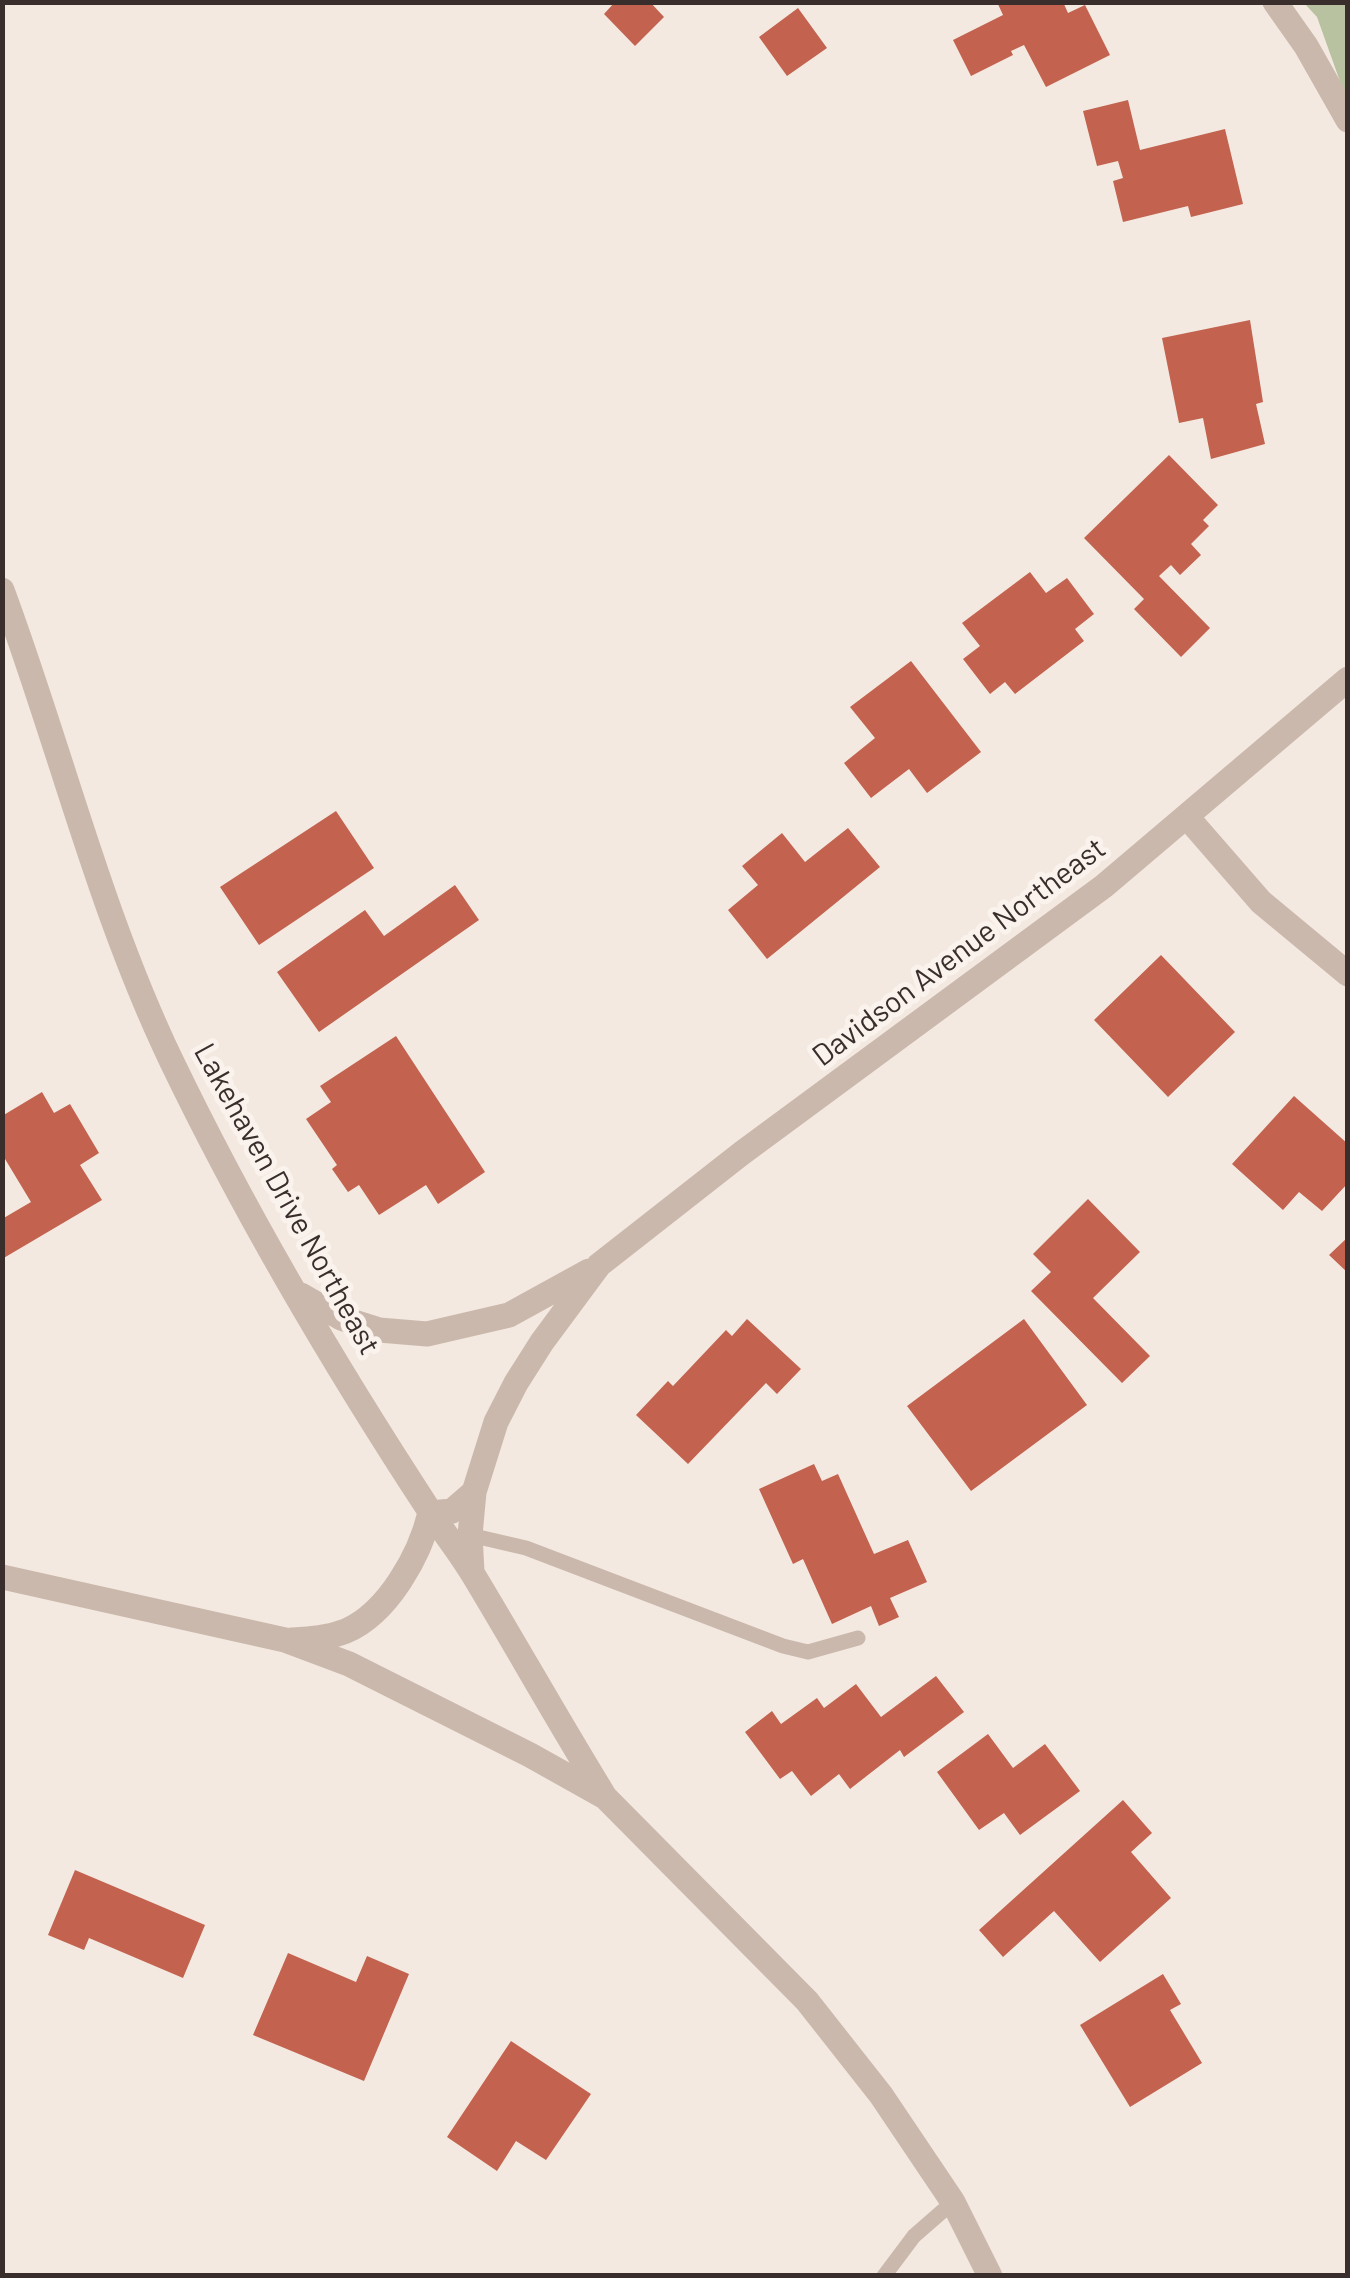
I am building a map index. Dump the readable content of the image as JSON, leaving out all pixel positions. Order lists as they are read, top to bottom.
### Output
{
  "streets": {
    "street": ["Davidson Avenue Northeast", "Lakehaven Drive Northeast"]
  },
  "crossings": [
    ["Davidson Avenue Northeast", "Lakehaven Drive Northeast"]
  ]
}
